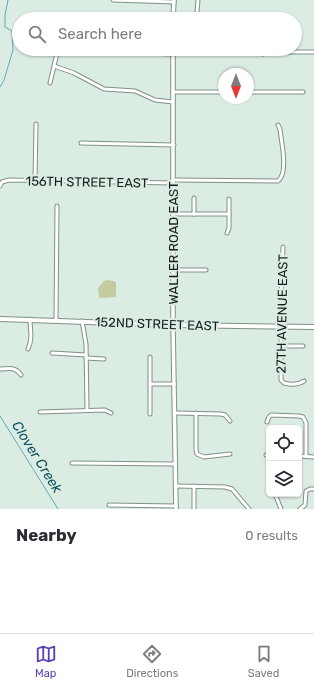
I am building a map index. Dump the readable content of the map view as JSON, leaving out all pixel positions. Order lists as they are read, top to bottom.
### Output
{
  "streets": {
    "main road": ["152ND STREET EAST"],
    "street": ["156TH STREET EAST", "WALLER ROAD EAST", "27TH AVENUE EAST"]
  },
  "crossings": [
    ["156TH STREET EAST", "WALLER ROAD EAST"],
    ["WALLER ROAD EAST", "152ND STREET EAST"],
    ["27TH AVENUE EAST", "152ND STREET EAST"]
  ],
  "water": ["Clover Creek"],
  "north": "bottom",
  "page": {
    "search": "Search here",
    "heading": ["Nearby", "0 results"],
    "nav": ["Map", "Directions", "Saved"]
  }
}
